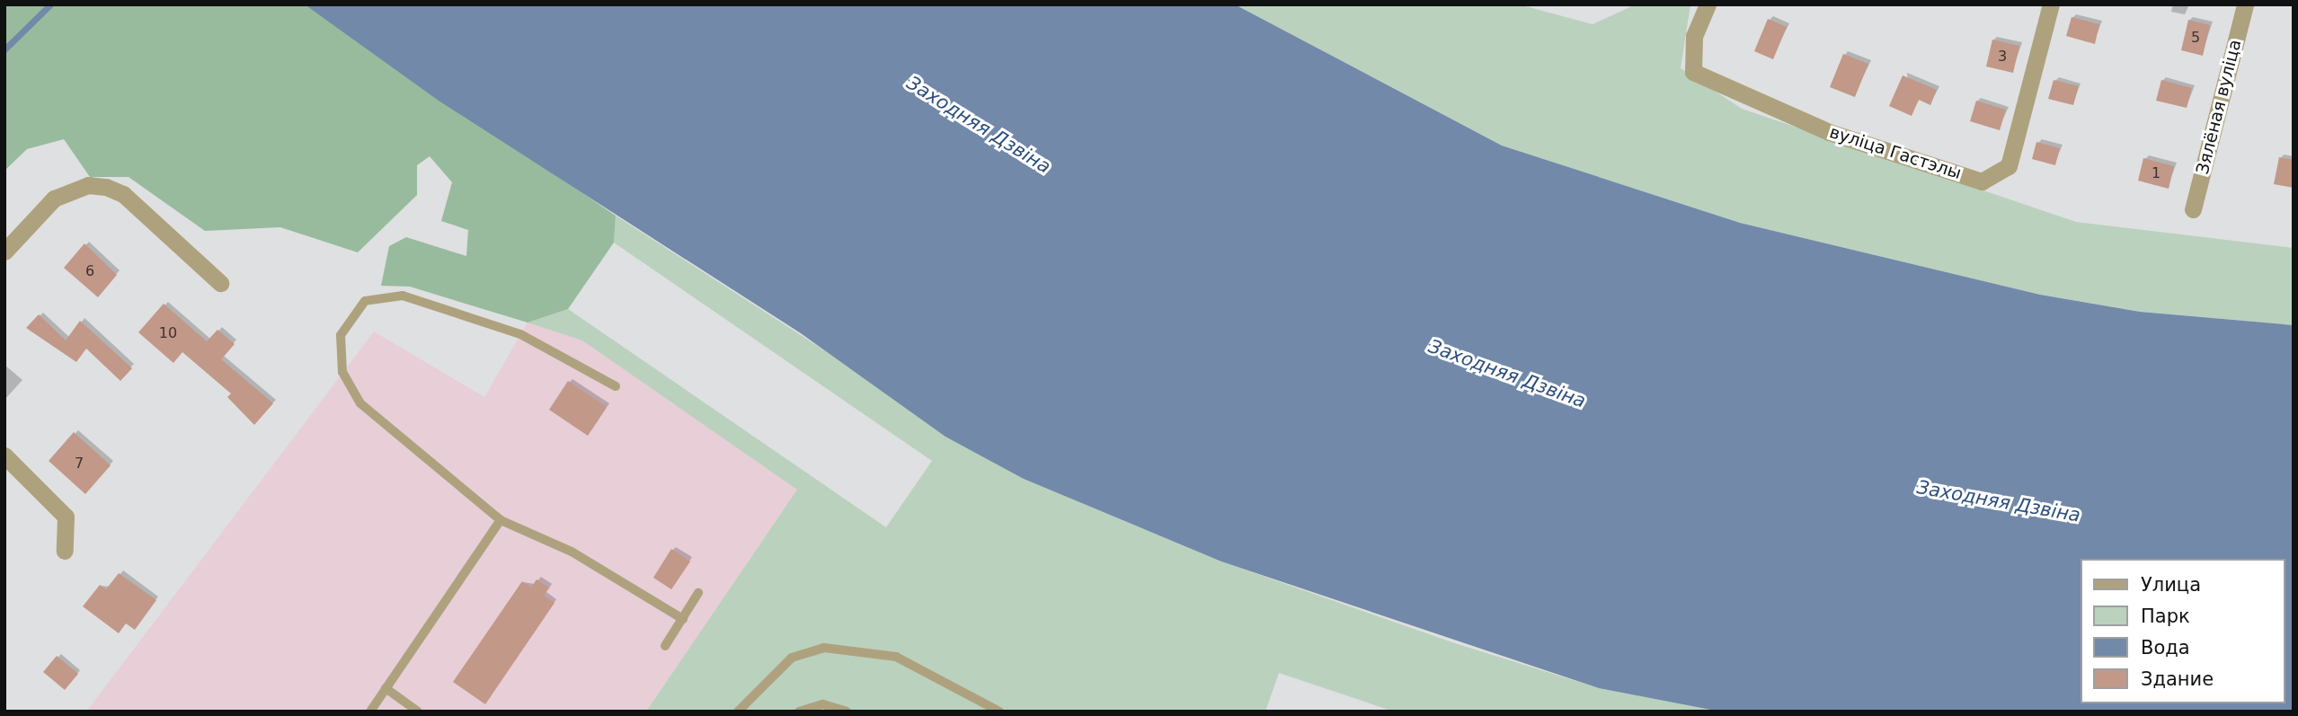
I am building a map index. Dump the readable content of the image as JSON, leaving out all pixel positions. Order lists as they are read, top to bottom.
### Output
{
  "streets": {
    "street": ["Зялёная вуліца", "вуліца Гастэлы"]
  },
  "water": ["Заходняя Дзвіна"],
  "house_numbers": [
    "5",
    "3",
    "1",
    "6",
    "10",
    "7"
  ],
  "legend": [
    "Улица",
    "Парк",
    "Вода",
    "Здание"
  ]
}
